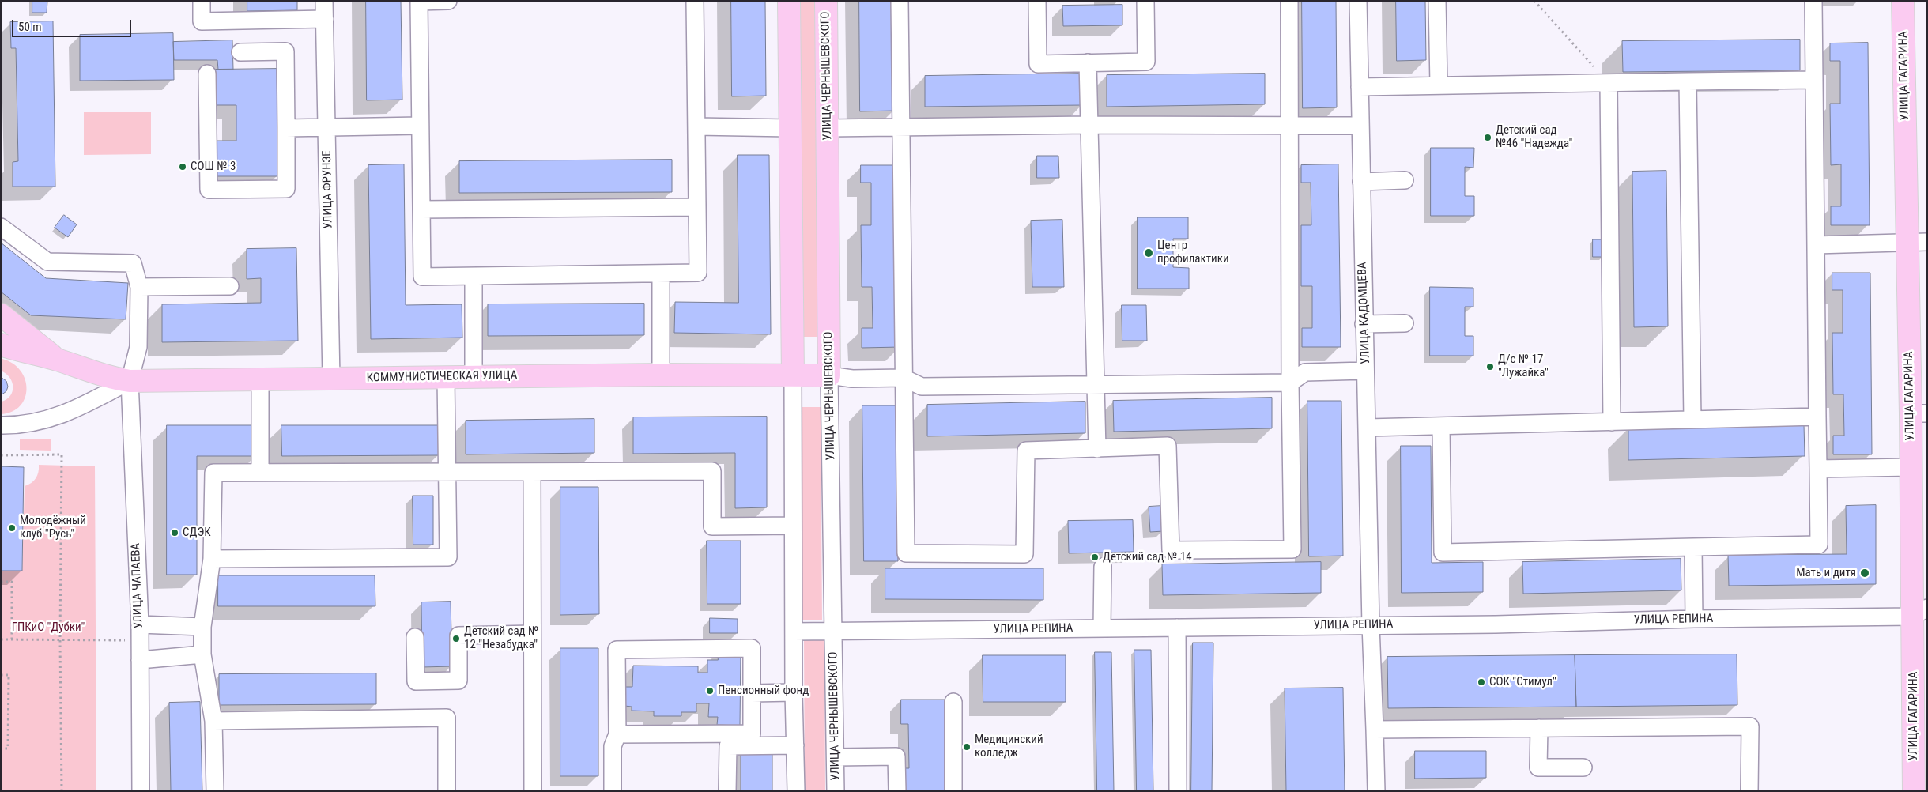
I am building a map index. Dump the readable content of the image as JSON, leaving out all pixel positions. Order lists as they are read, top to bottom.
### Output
{
  "streets": {
    "main road": ["УЛИЦА ЧЕРНЫШЕВСКОГО", "УЛИЦА ГАГАРИНА", "КОММУНИСТИЧЕСКАЯ УЛИЦА"],
    "street": [
      "УЛИЦА ФРУНЗЕ",
      "УЛИЦА КАДОМЦЕВА",
      "УЛИЦА ЧАПАЕВА",
      "УЛИЦА РЕПИНА"
    ]
  },
  "crossings": [
    ["УЛИЦА ЧЕРНЫШЕВСКОГО", "КОММУНИСТИЧЕСКАЯ УЛИЦА"],
    ["УЛИЦА ЧЕРНЫШЕВСКОГО", "УЛИЦА РЕПИНА"],
    ["УЛИЦА ГАГАРИНА", "УЛИЦА РЕПИНА"],
    ["УЛИЦА ФРУНЗЕ", "КОММУНИСТИЧЕСКАЯ УЛИЦА"],
    ["УЛИЦА КАДОМЦЕВА", "УЛИЦА РЕПИНА"],
    ["КОММУНИСТИЧЕСКАЯ УЛИЦА", "УЛИЦА ЧАПАЕВА"]
  ],
  "parks": ["ГПКиО \"Дубки\""],
  "places": [
    "Детский сад №46 \"Надежда\"",
    "СОШ № 3",
    "Центр профилактики",
    "Д/с № 17 \"Лужайка\"",
    "Молодёжный клуб \"Русь\"",
    "СДЭК",
    "Детский сад № 14",
    "Мать и дитя",
    "Детский сад № 12 \"Незабудка\"",
    "СОК \"Стимул\"",
    "Пенсионный фонд",
    "Медицинский колледж"
  ],
  "scale_bar": "50 m"
}
